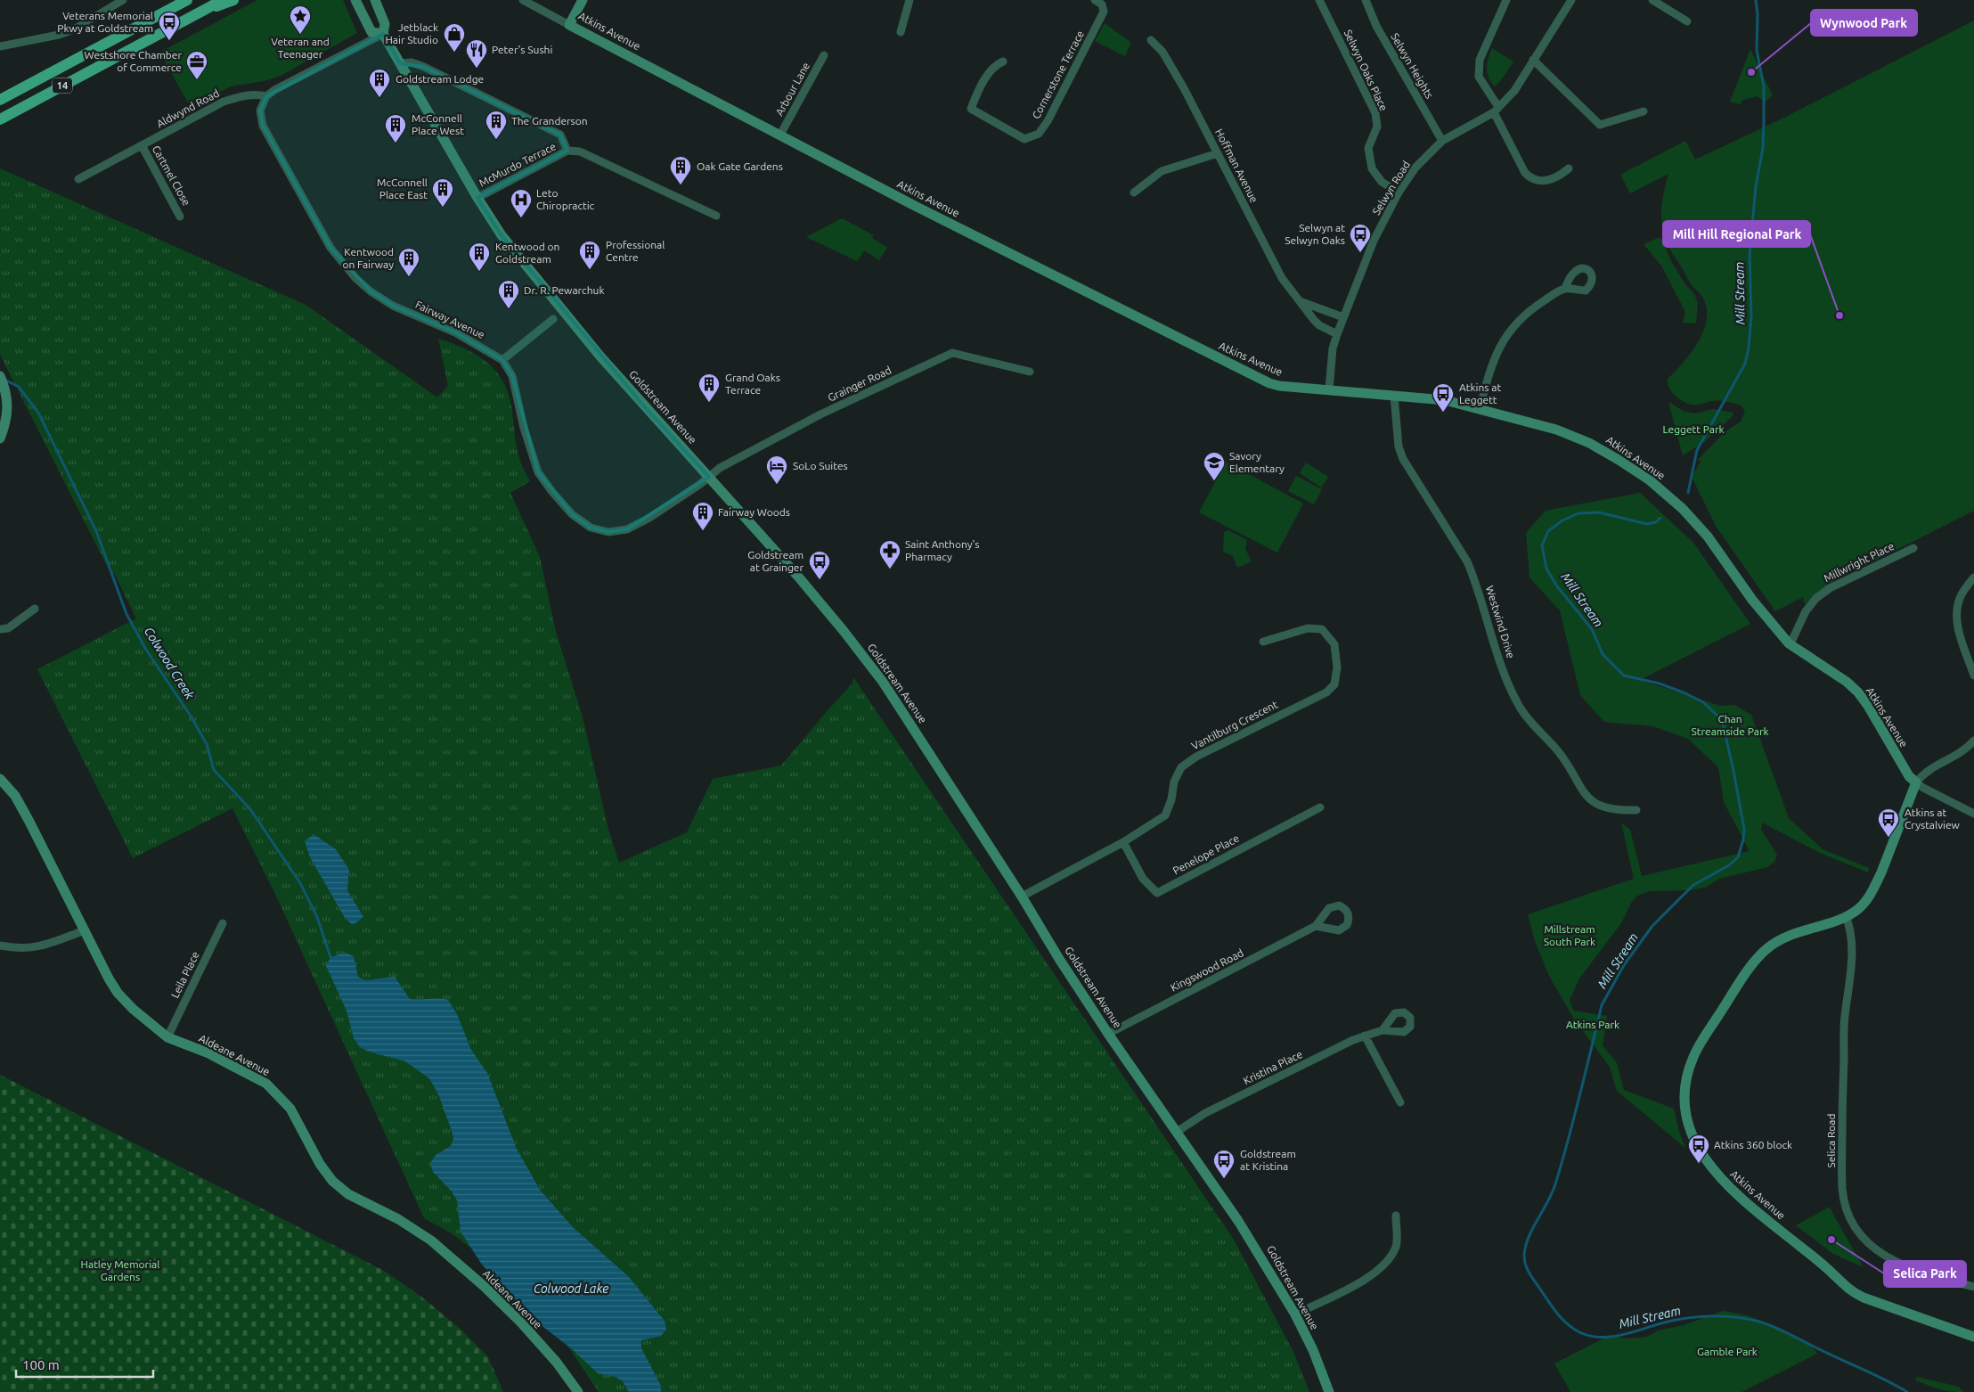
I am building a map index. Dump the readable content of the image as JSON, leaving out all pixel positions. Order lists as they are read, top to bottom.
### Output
{
  "streets": {
    "main road": ["14"],
    "street": [
      "Atkins Avenue",
      "Selwyn Heights",
      "Selwyn Oaks Place",
      "Cornerstone Terrace",
      "Arbour Lane",
      "Aldwynd Road",
      "McMurdo Terrace",
      "Hoffman Avenue",
      "Cartmel Close",
      "Selwyn Road",
      "Fairway Avenue",
      "Grainger Road",
      "Goldstream Avenue",
      "Millwright Place",
      "Westwind Drive",
      "Vantilburg Crescent",
      "Penelope Place",
      "Kingswood Road",
      "Leila Place",
      "Aldeane Avenue",
      "Kristina Place",
      "Selica Road"
    ]
  },
  "crossings": [
    ["Atkins Avenue", "Arbour Lane"],
    ["Atkins Avenue", "Selwyn Road"],
    ["Atkins Avenue", "Millwright Place"],
    ["Atkins Avenue", "Westwind Drive"],
    ["Atkins Avenue", "Selica Road"],
    ["Selwyn Heights", "Selwyn Road"],
    ["Selwyn Oaks Place", "Selwyn Road"],
    ["Aldwynd Road", "Cartmel Close"],
    ["Aldwynd Road", "Fairway Avenue"],
    ["McMurdo Terrace", "Goldstream Avenue"],
    ["Hoffman Avenue", "Selwyn Road"],
    ["Grainger Road", "Goldstream Avenue"],
    ["Goldstream Avenue", "Vantilburg Crescent"],
    ["Goldstream Avenue", "Kingswood Road"],
    ["Goldstream Avenue", "Kristina Place"],
    ["Vantilburg Crescent", "Penelope Place"],
    ["Leila Place", "Aldeane Avenue"]
  ],
  "water": ["Mill Stream", "Colwood Creek", "Colwood Lake"],
  "parks": [
    "Leggett Park",
    "Chan Streamside Park",
    "Millstream South Park",
    "Atkins Park",
    "Hatley Memorial Gardens",
    "Gamble Park"
  ],
  "places": {
    "place": ["Veteran and Teenager"],
    "bus stop": [
      "Veterans Memorial Pkwy at Goldstream",
      "Selwyn at Selwyn Oaks",
      "Atkins at Leggett",
      "Goldstream at Grainger",
      "Atkins at Crystalview",
      "Atkins 360 block",
      "Goldstream at Kristina"
    ],
    "shop": ["Jetblack Hair Studio"],
    "restaurant": ["Peter's Sushi"],
    "other": ["Wynwood Park", "Mill Hill Regional Park", "Selica Park"],
    "office": ["Westshore Chamber of Commerce"],
    "building": [
      "Goldstream Lodge",
      "The Granderson",
      "McConnell Place West",
      "Oak Gate Gardens",
      "McConnell Place East",
      "Professional Centre",
      "Kentwood on Goldstream",
      "Kentwood on Fairway",
      "Dr. R. Pewarchuk",
      "Grand Oaks Terrace",
      "Fairway Woods"
    ],
    "hospital": ["Leto Chiropractic"],
    "school or university": ["Savory Elementary"],
    "hotel": ["SoLo Suites"],
    "pharmacy": ["Saint Anthony's Pharmacy"]
  },
  "scale_bar": "100 m"
}
